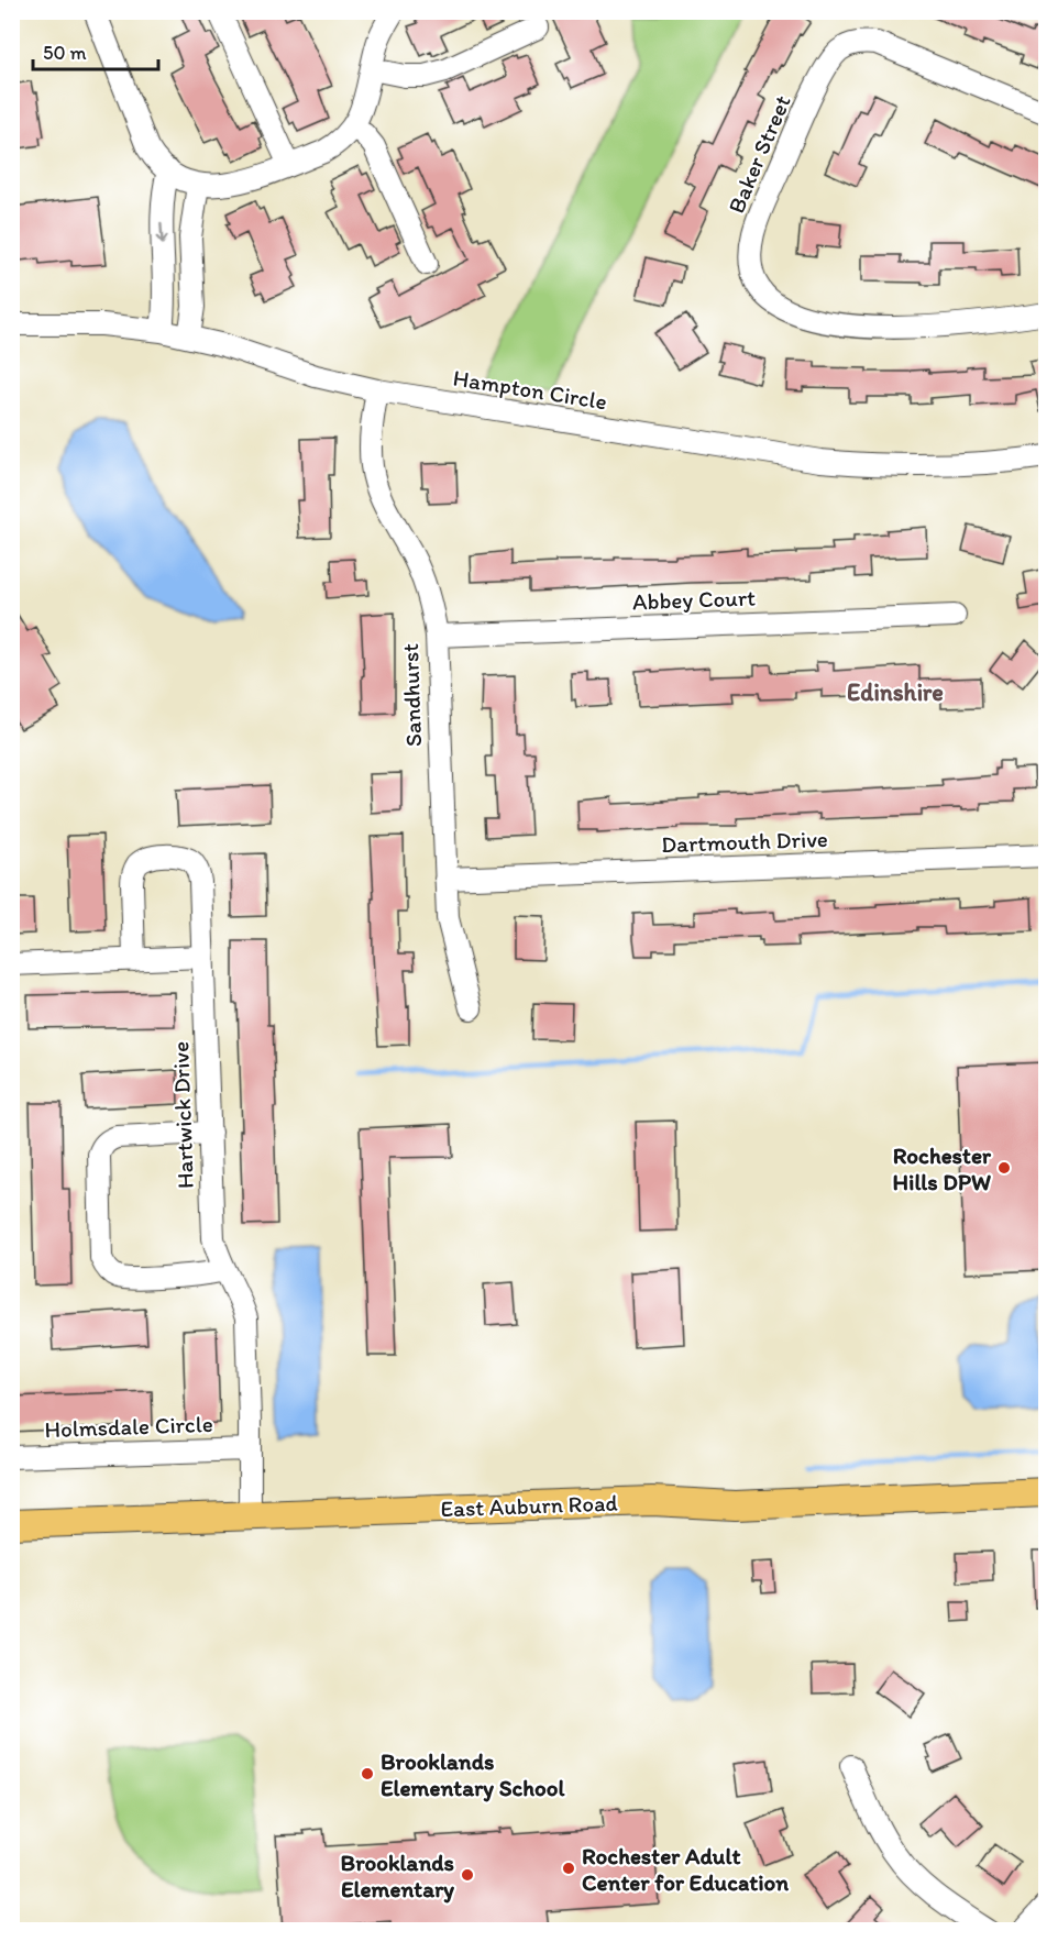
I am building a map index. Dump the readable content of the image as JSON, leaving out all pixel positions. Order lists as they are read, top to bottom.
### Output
{
  "streets": {
    "main road": ["East Auburn Road"],
    "street": [
      "Baker Street",
      "Hampton Circle",
      "Abbey Court",
      "Sandhurst",
      "Dartmouth Drive",
      "Hartwick Drive",
      "Holmsdale Circle"
    ]
  },
  "crossings": [
    ["Hampton Circle", "Sandhurst"],
    ["Abbey Court", "Sandhurst"],
    ["Sandhurst", "Dartmouth Drive"],
    ["Hartwick Drive", "Holmsdale Circle"],
    ["Hartwick Drive", "East Auburn Road"]
  ],
  "districts": ["Edinshire"],
  "places": [
    "Rochester Hills DPW",
    "Brooklands Elementary School",
    "Rochester Adult Center for Education",
    "Brooklands Elementary"
  ],
  "scale_bar": "50 m"
}
